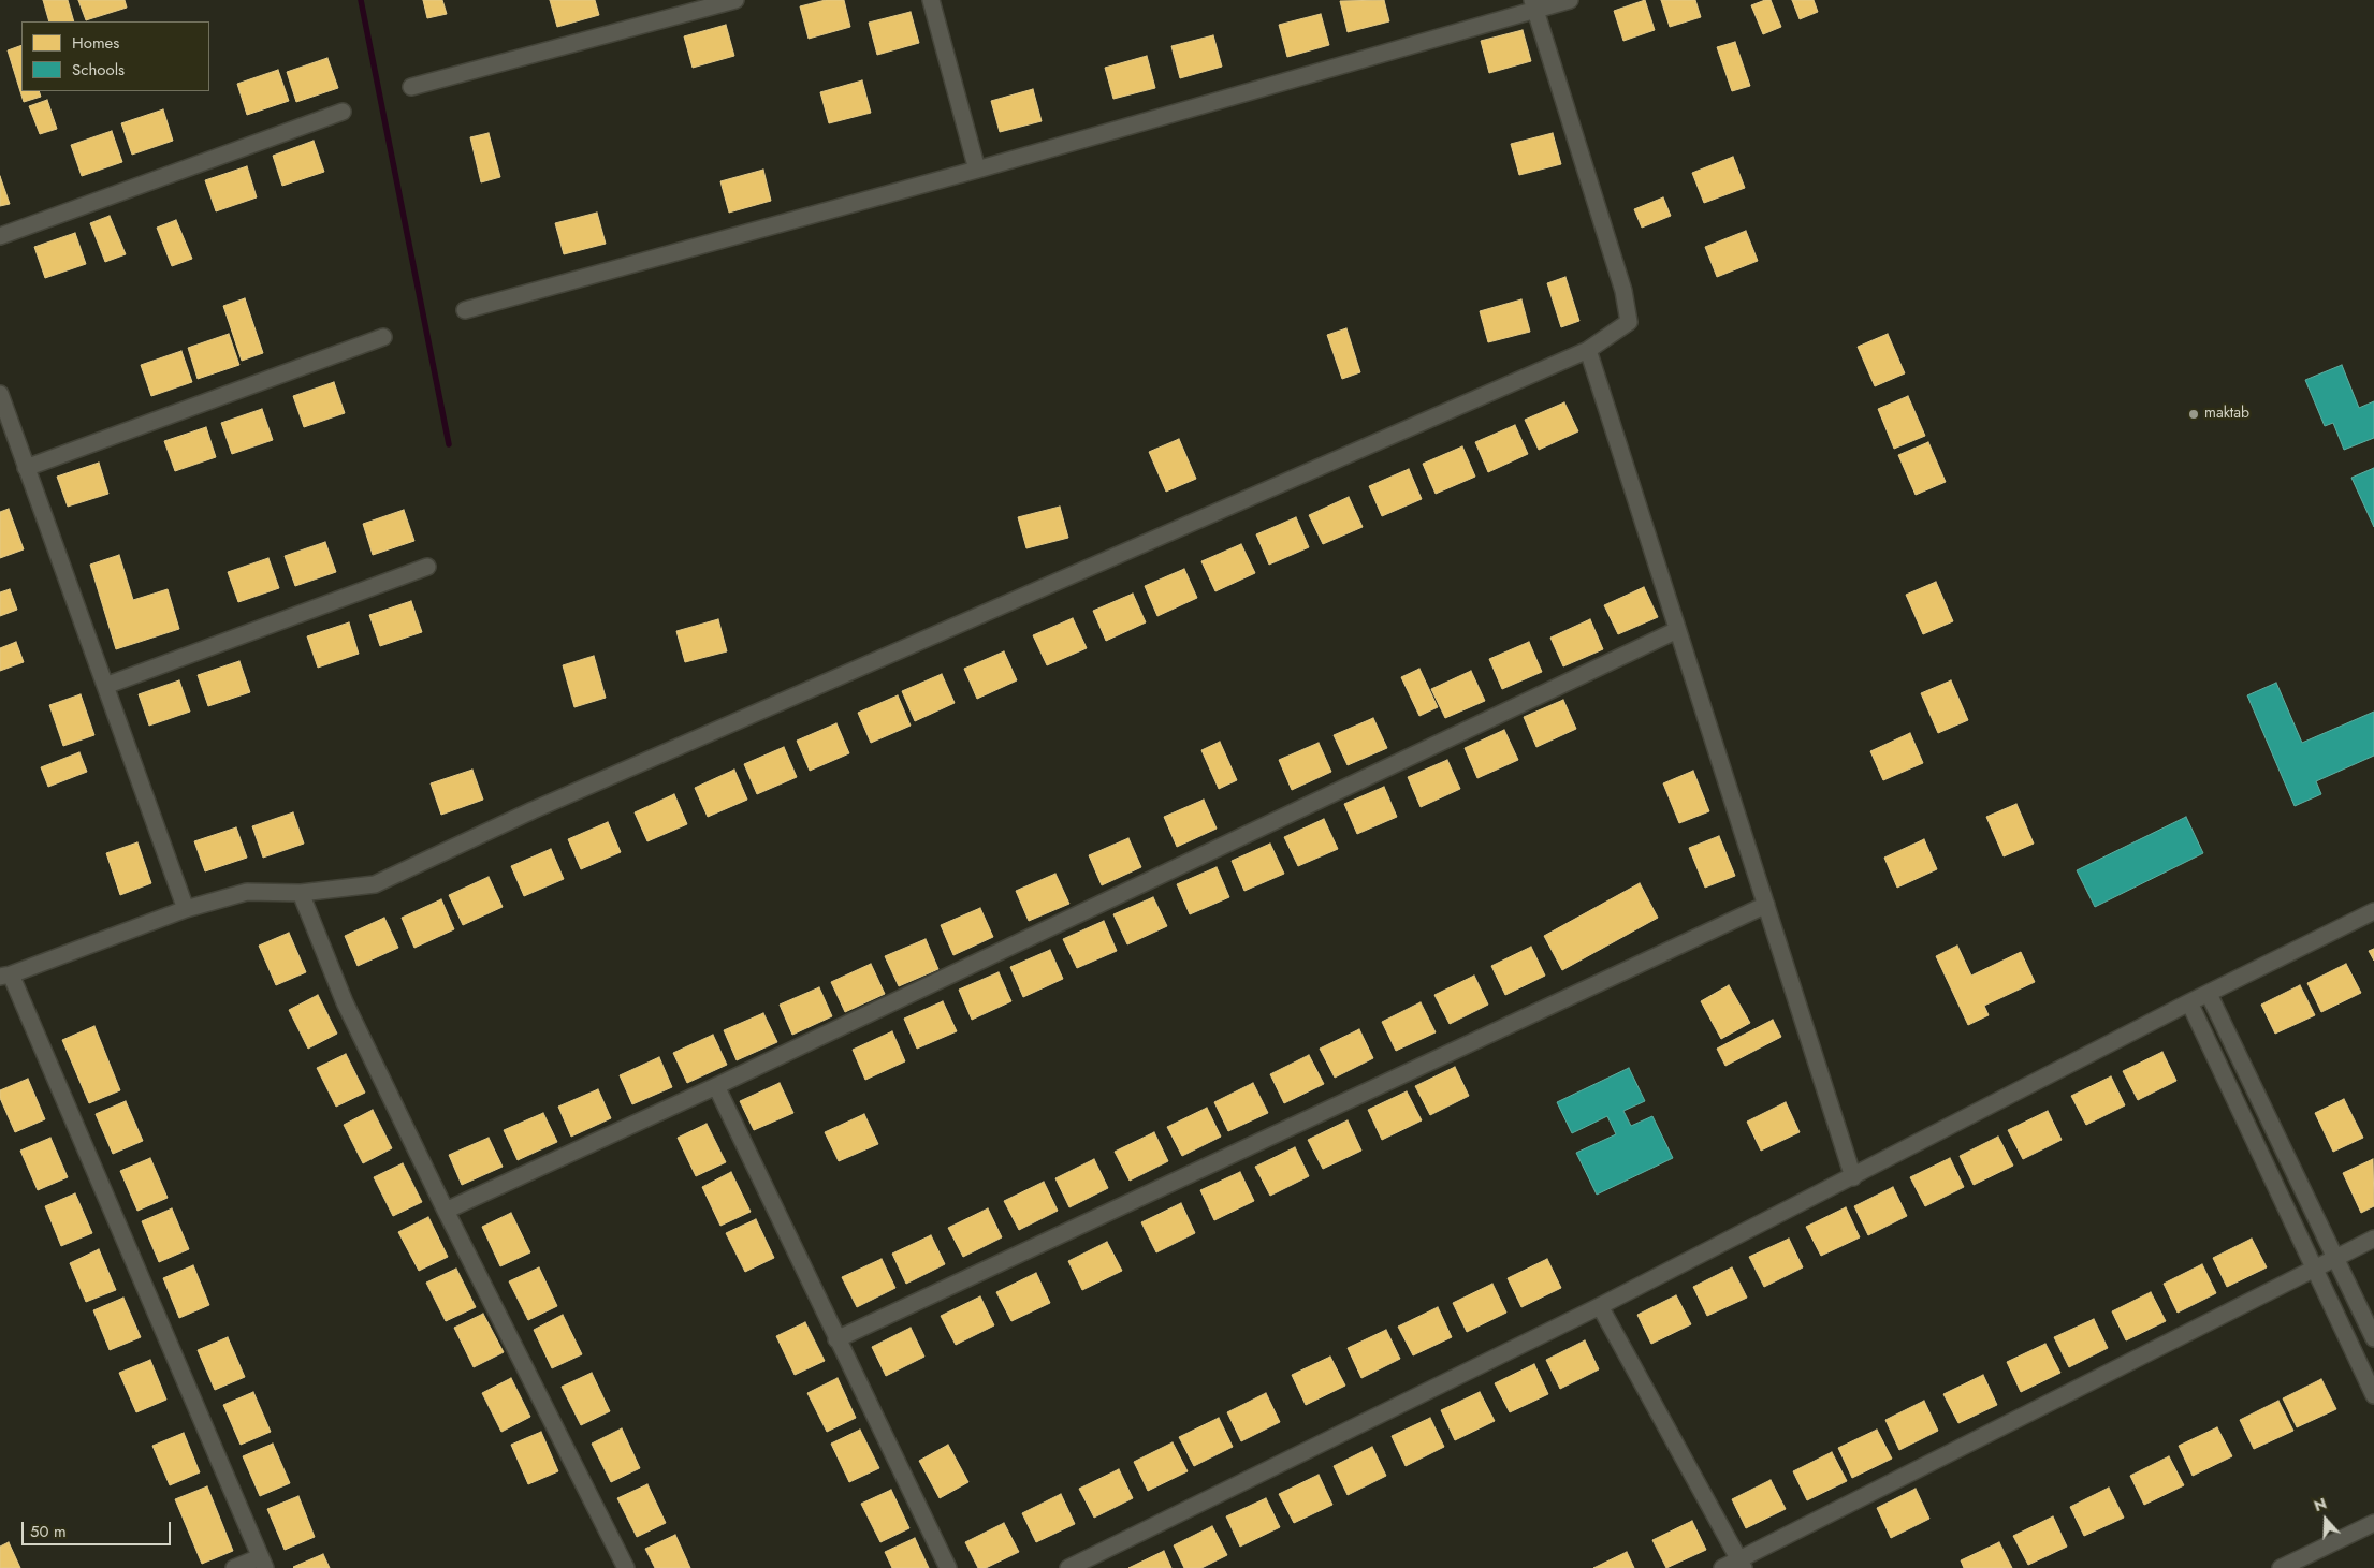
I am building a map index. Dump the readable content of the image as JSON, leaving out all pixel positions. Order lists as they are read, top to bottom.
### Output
{
  "places": ["maktab"],
  "legend": ["Homes", "Schools"],
  "scale_bar": "50 m",
  "north": "top"
}
